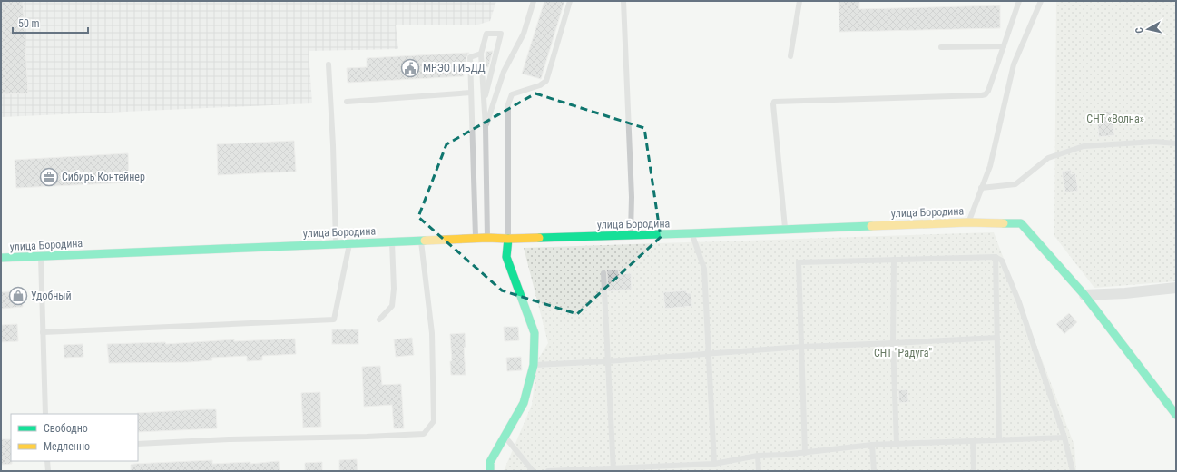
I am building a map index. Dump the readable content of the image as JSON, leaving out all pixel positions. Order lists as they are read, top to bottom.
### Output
{
  "streets": {
    "main road": ["улица Бородина"]
  },
  "parks": ["СНТ «Волна»", "СНТ \"Радуга\""],
  "places": {
    "public building": ["МРЭО ГИБДД"],
    "office": ["Сибирь Контейнер"],
    "shop": ["Удобный"]
  },
  "legend": ["Свободно", "Медленно"],
  "scale_bar": "50 m",
  "north": "left"
}
